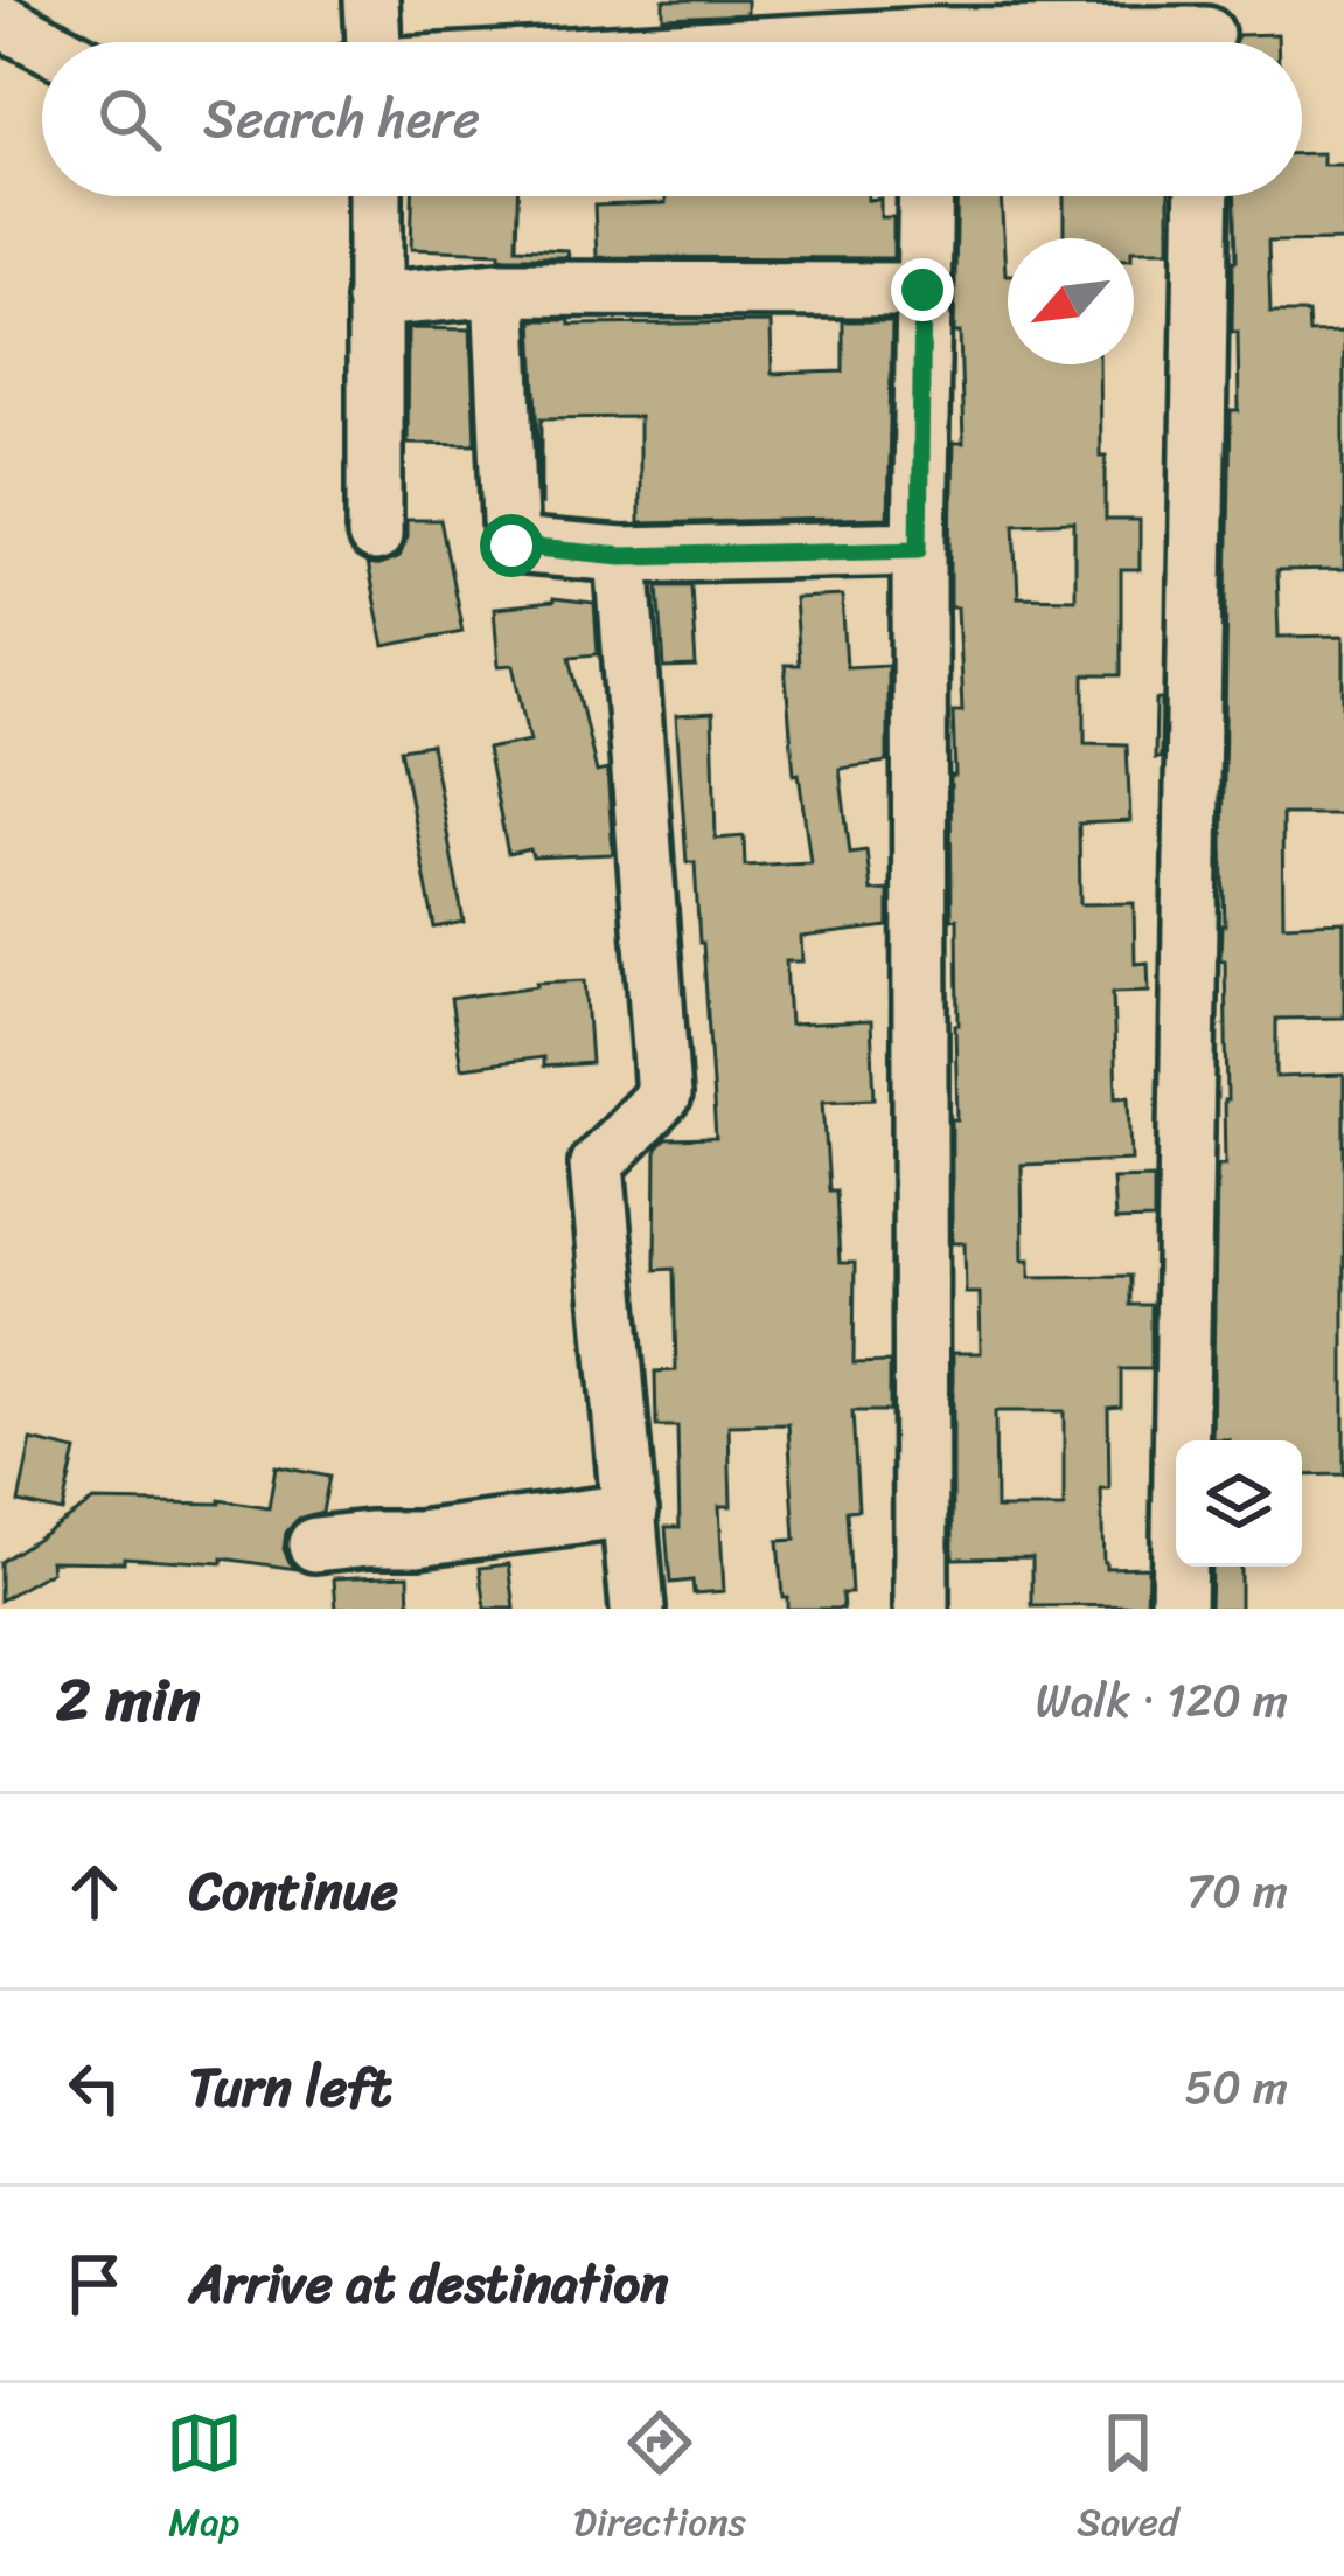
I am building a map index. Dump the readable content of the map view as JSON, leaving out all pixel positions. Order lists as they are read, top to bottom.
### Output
{
  "north": "bottom left",
  "page": {
    "search": "Search here",
    "heading": ["2 min", "Walk · 120 m"],
    "list": [
      ["Continue", "70 m"],
      ["Turn left", "50 m"],
      "Arrive at destination"
    ],
    "nav": ["Map", "Directions", "Saved"]
  }
}
